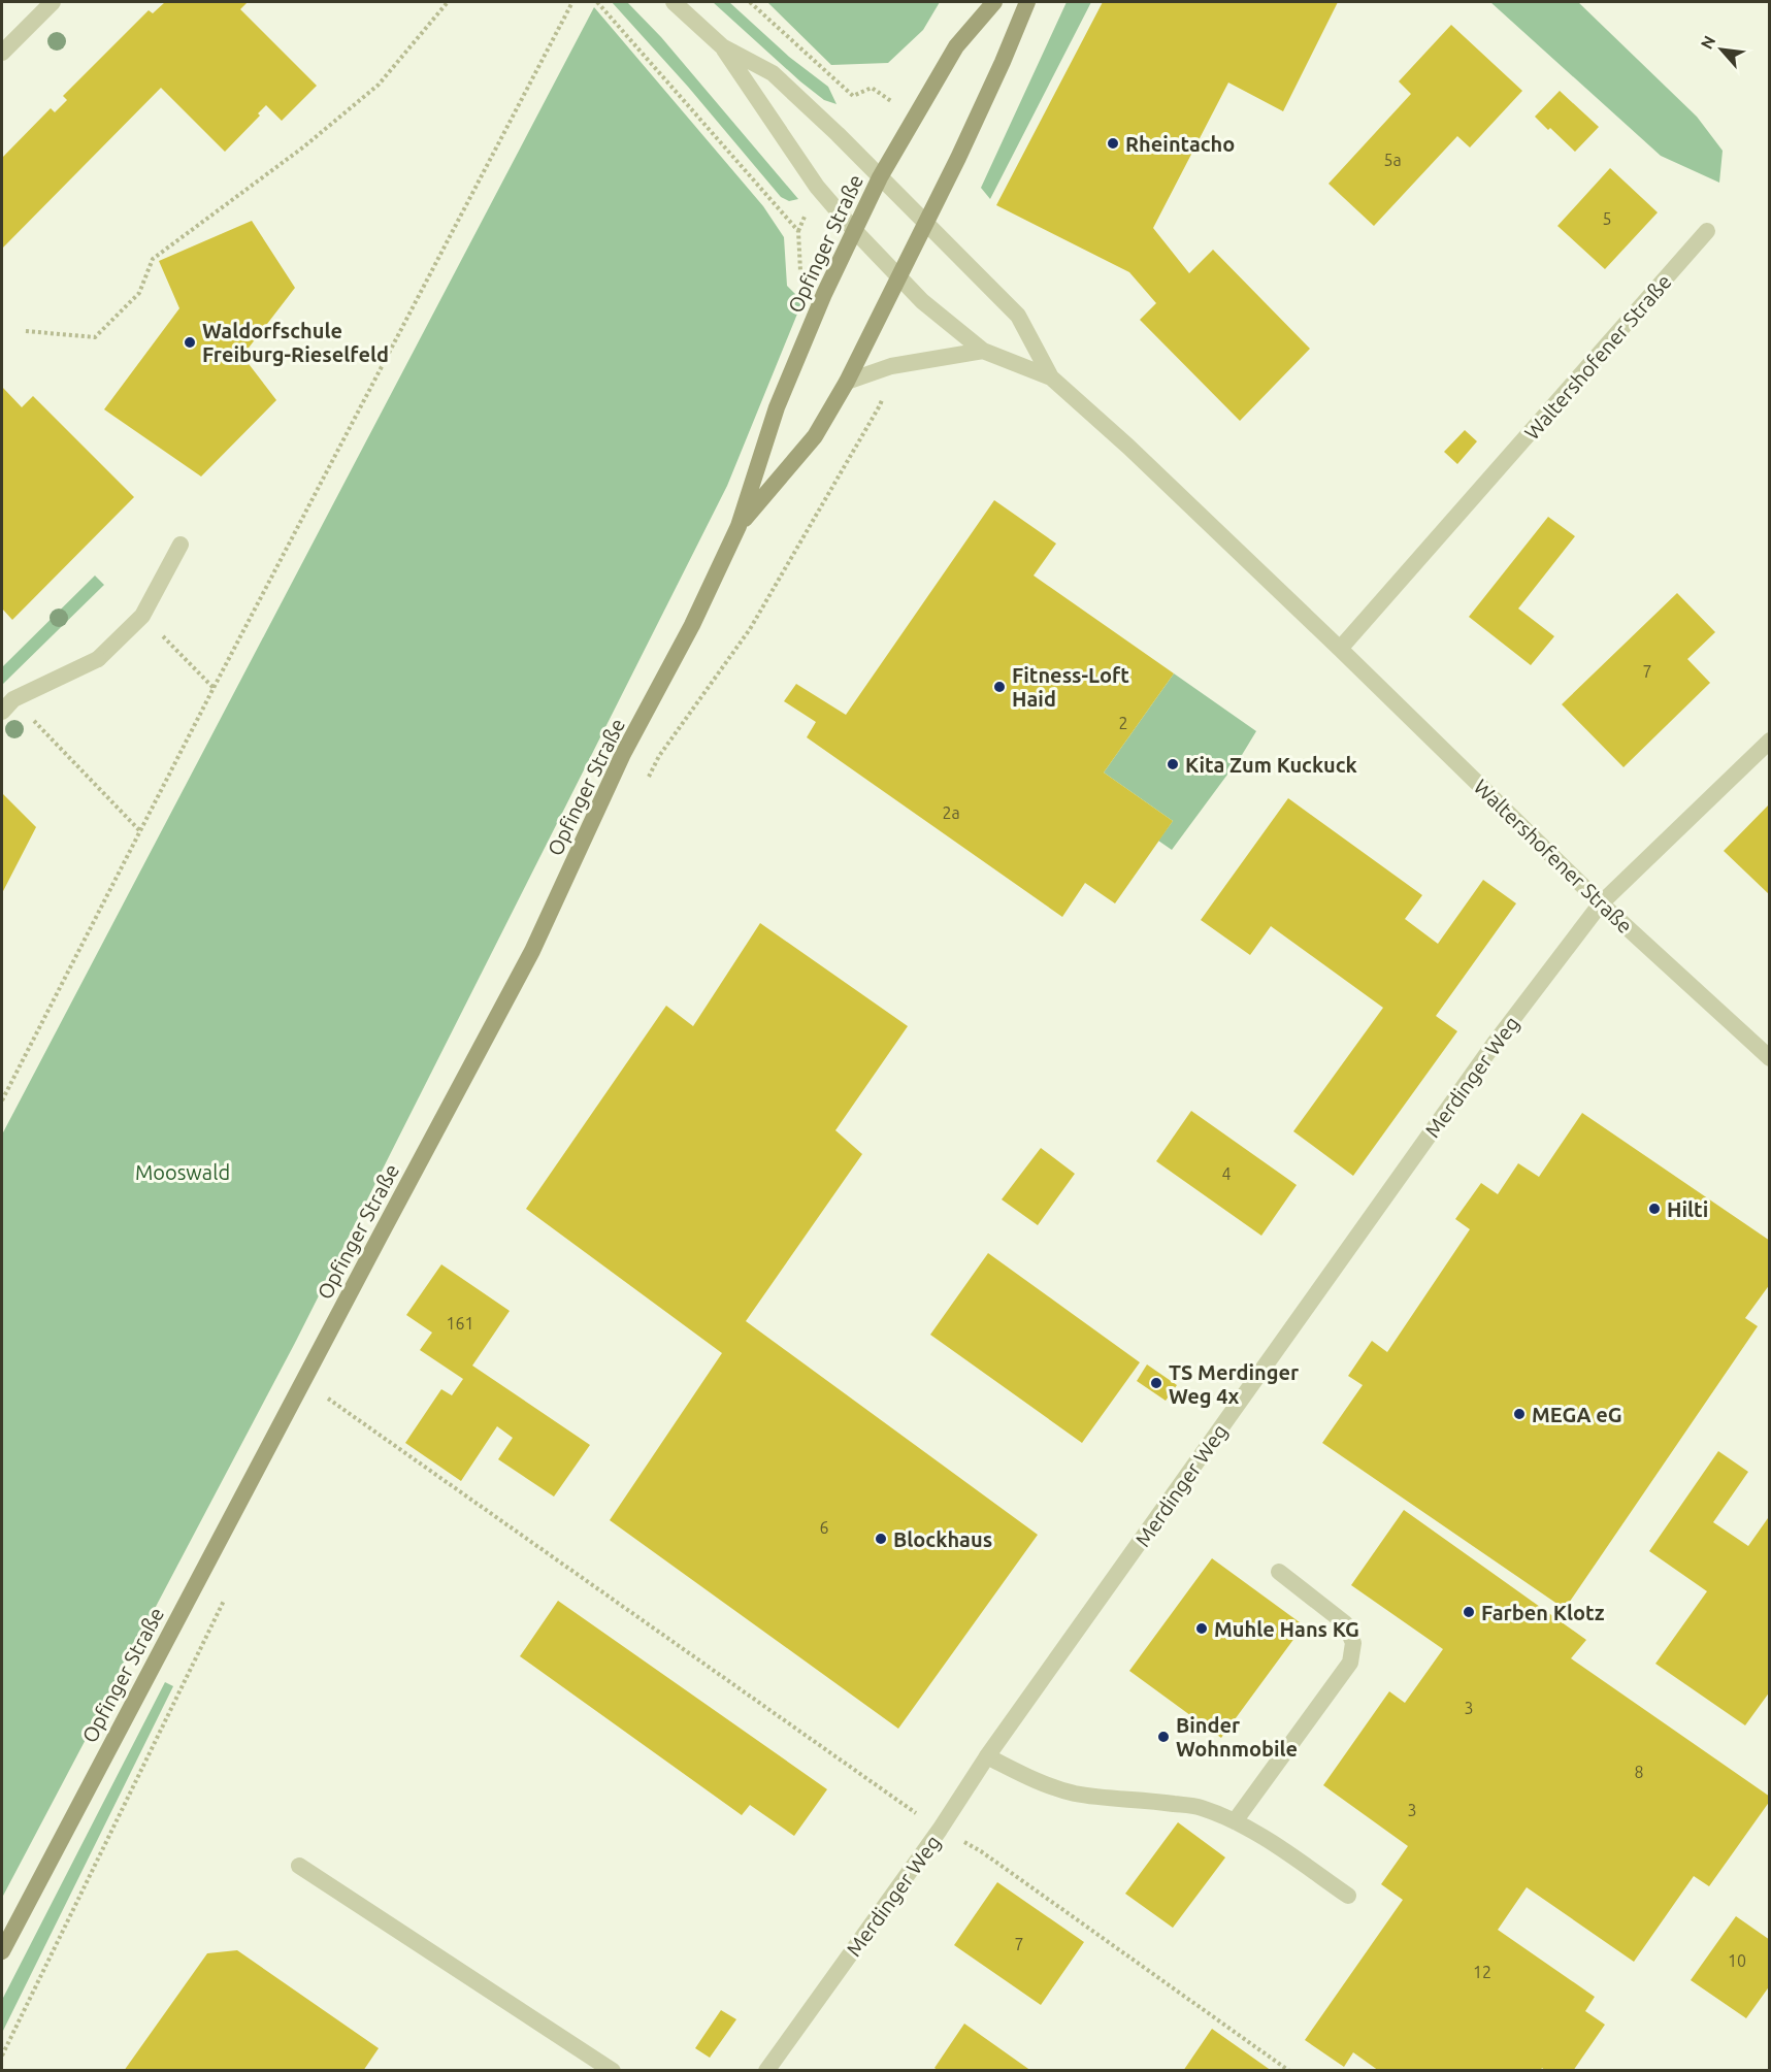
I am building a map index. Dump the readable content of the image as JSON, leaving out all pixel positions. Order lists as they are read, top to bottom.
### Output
{
  "streets": {
    "main road": ["Opfinger Straße"],
    "street": ["Waltershofener Straße", "Merdinger Weg"]
  },
  "crossings": [
    ["Opfinger Straße", "Waltershofener Straße"],
    ["Waltershofener Straße", "Merdinger Weg"]
  ],
  "parks": ["Mooswald"],
  "places": [
    "Rheintacho",
    "Waldorfschule Freiburg-Rieselfeld",
    "Fitness-Loft Haid",
    "Kita Zum Kuckuck",
    "Hilti",
    "TS Merdinger Weg 4x",
    "MEGA eG",
    "Blockhaus",
    "Farben Klotz",
    "Muhle Hans KG",
    "Binder Wohnmobile"
  ],
  "house_numbers": [
    "5a",
    "5",
    "7",
    "2",
    "2a",
    "4",
    "161",
    "6",
    "3",
    "8",
    "3",
    "7",
    "10",
    "12"
  ],
  "north": "top left"
}
